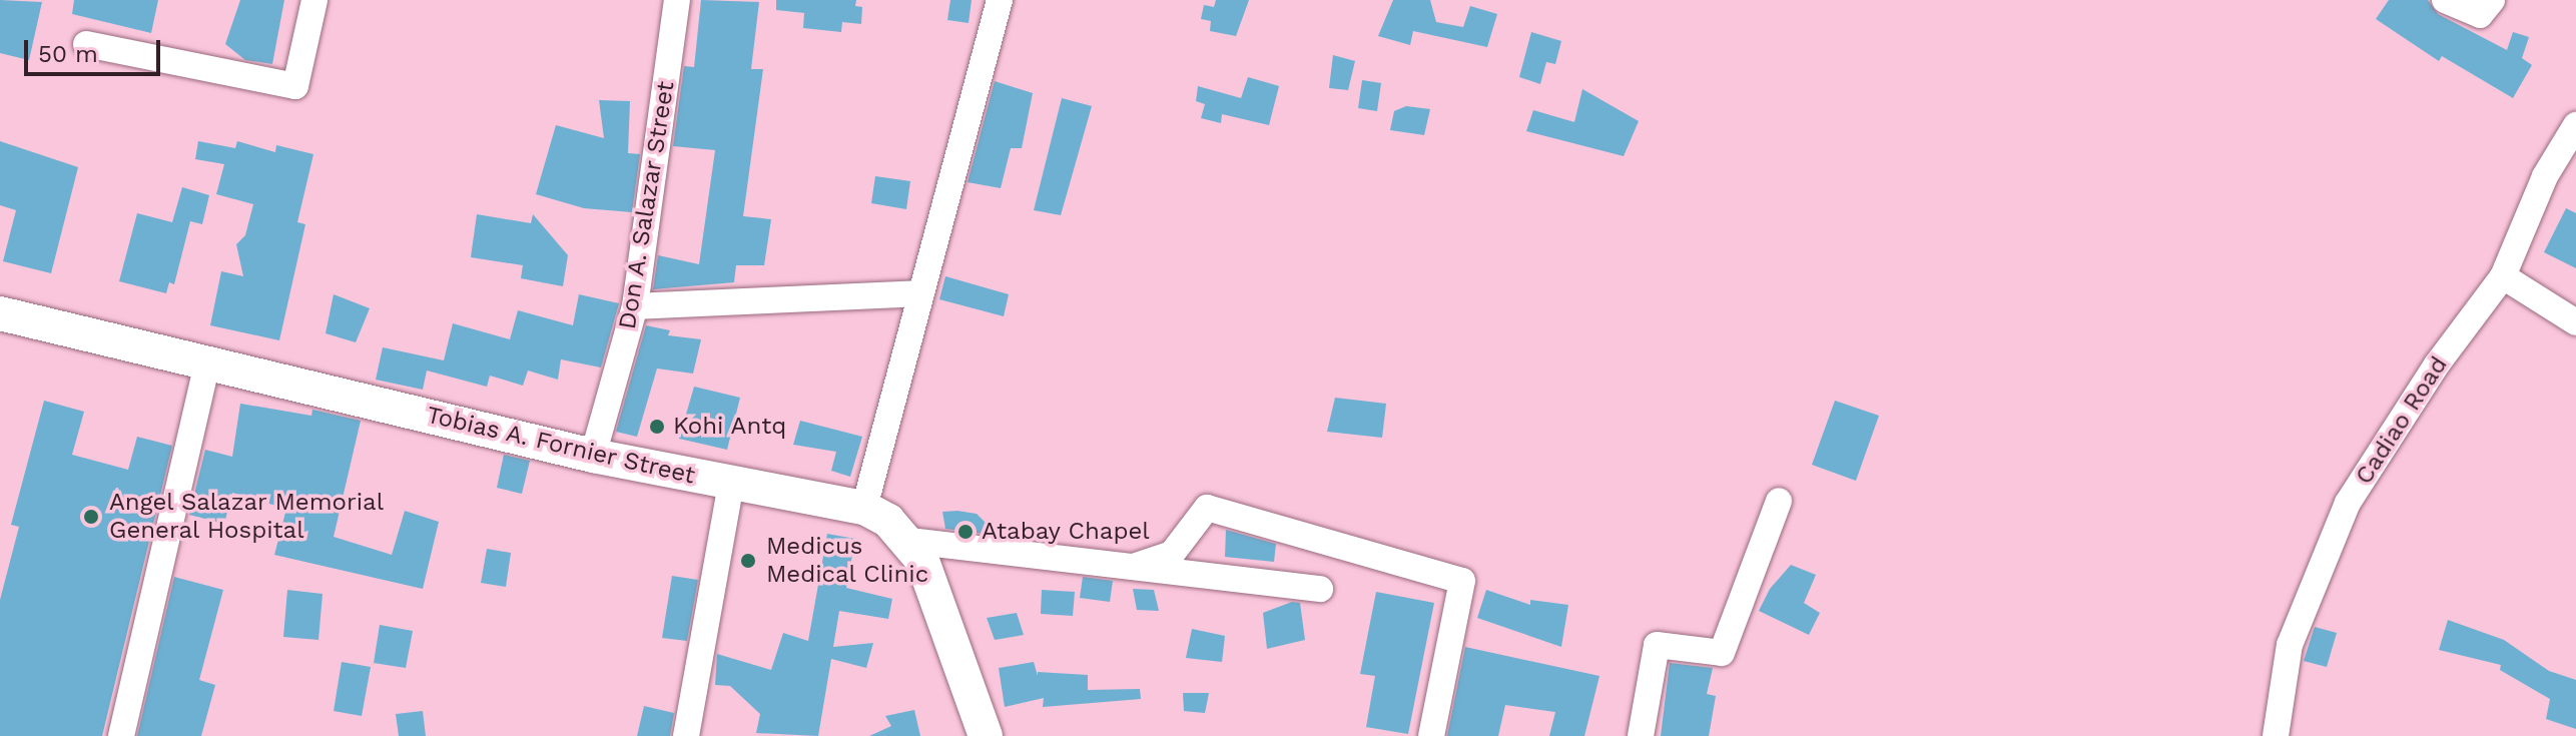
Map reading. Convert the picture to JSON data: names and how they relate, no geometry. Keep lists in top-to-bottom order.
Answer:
{
  "streets": {
    "main road": ["Tobias A. Fornier Street"],
    "street": ["Don A. Salazar Street", "Cadiao Road"]
  },
  "crossings": [
    ["Don A. Salazar Street", "Tobias A. Fornier Street"]
  ],
  "places": [
    "Kohi Antq",
    "Angel Salazar Memorial General Hospital",
    "Atabay Chapel",
    "Medicus Medical Clinic"
  ],
  "scale_bar": "50 m"
}
